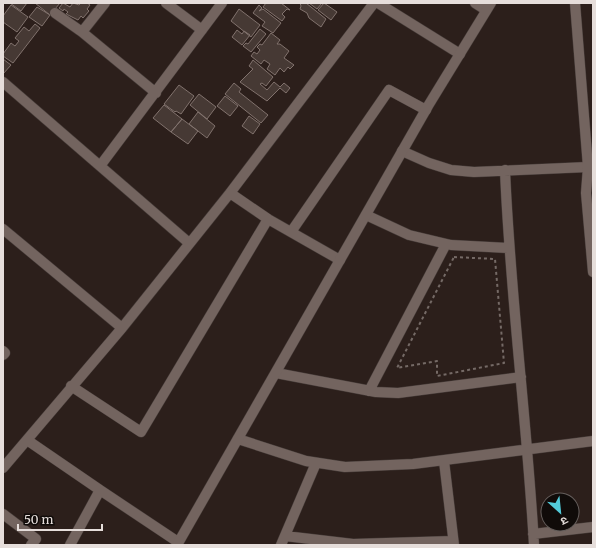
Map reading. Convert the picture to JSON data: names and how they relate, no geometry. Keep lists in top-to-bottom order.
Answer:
{
  "scale_bar": "50 m",
  "north": "bottom right"
}
